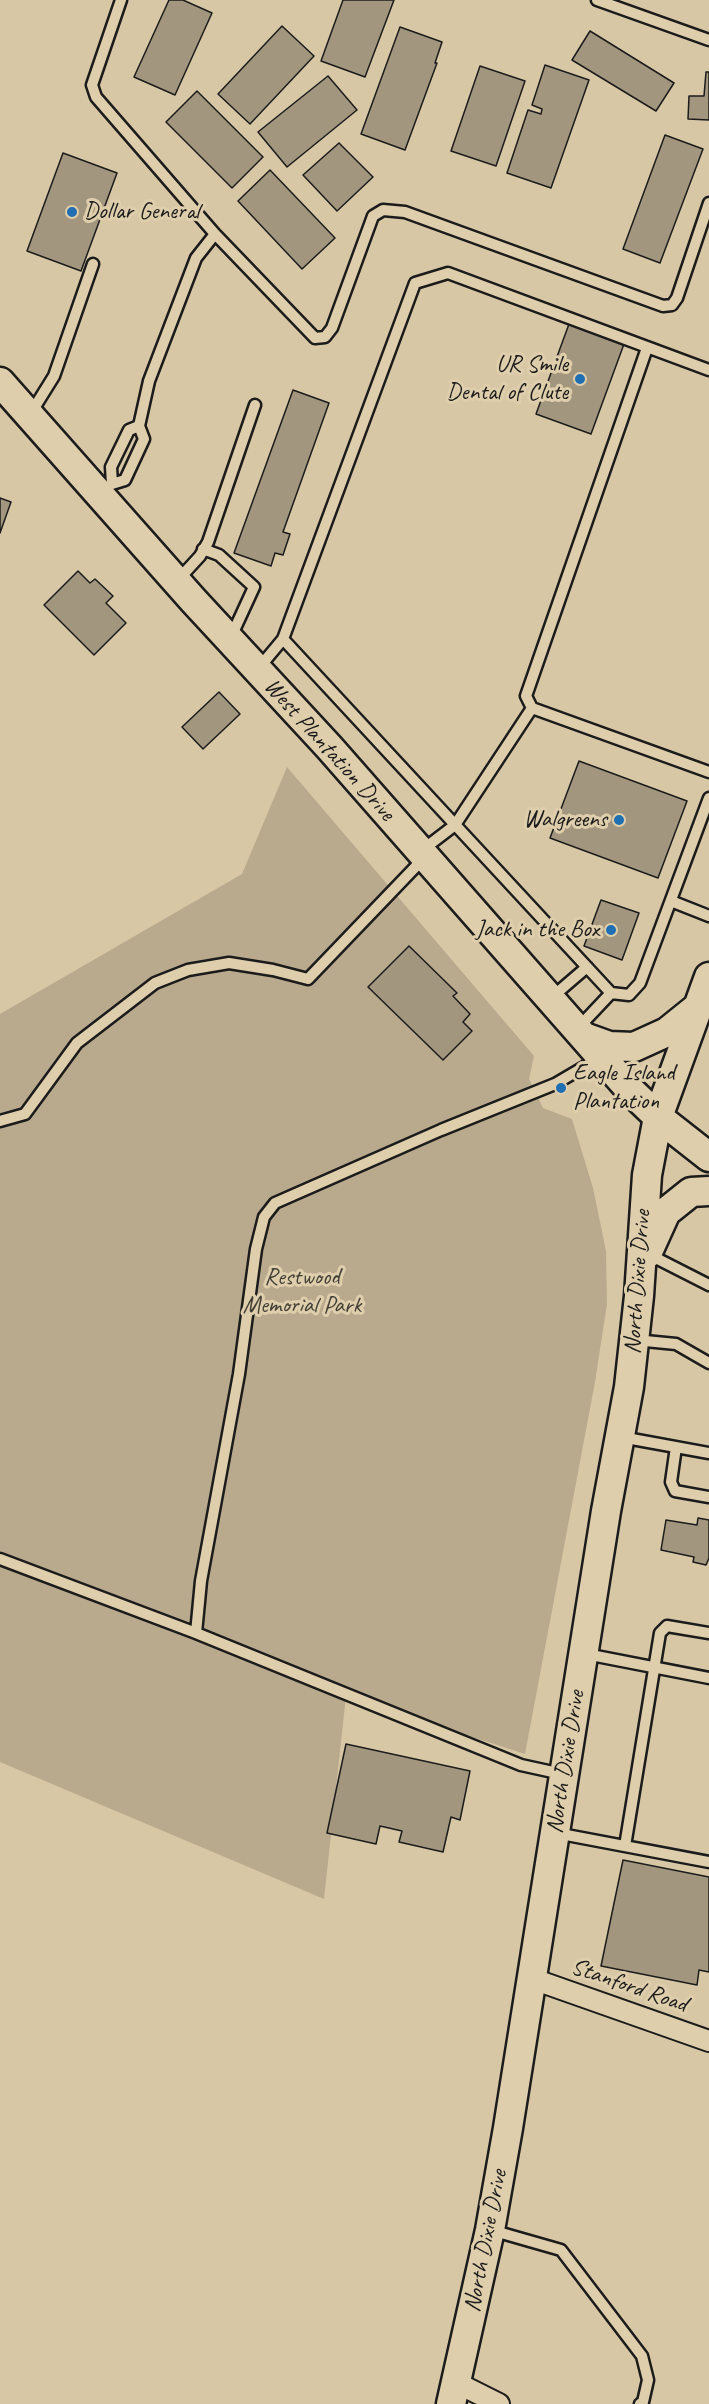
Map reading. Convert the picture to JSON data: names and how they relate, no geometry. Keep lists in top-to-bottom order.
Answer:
{
  "streets": {
    "main road": ["West Plantation Drive", "North Dixie Drive"],
    "street": ["Stanford Road"]
  },
  "crossings": [
    ["West Plantation Drive", "North Dixie Drive"],
    ["North Dixie Drive", "Stanford Road"]
  ],
  "parks": ["Restwood Memorial Park"],
  "places": [
    "Dollar General",
    "UR Smile Dental of Clute",
    "Walgreens",
    "Jack in the Box",
    "Eagle Island Plantation"
  ]
}
